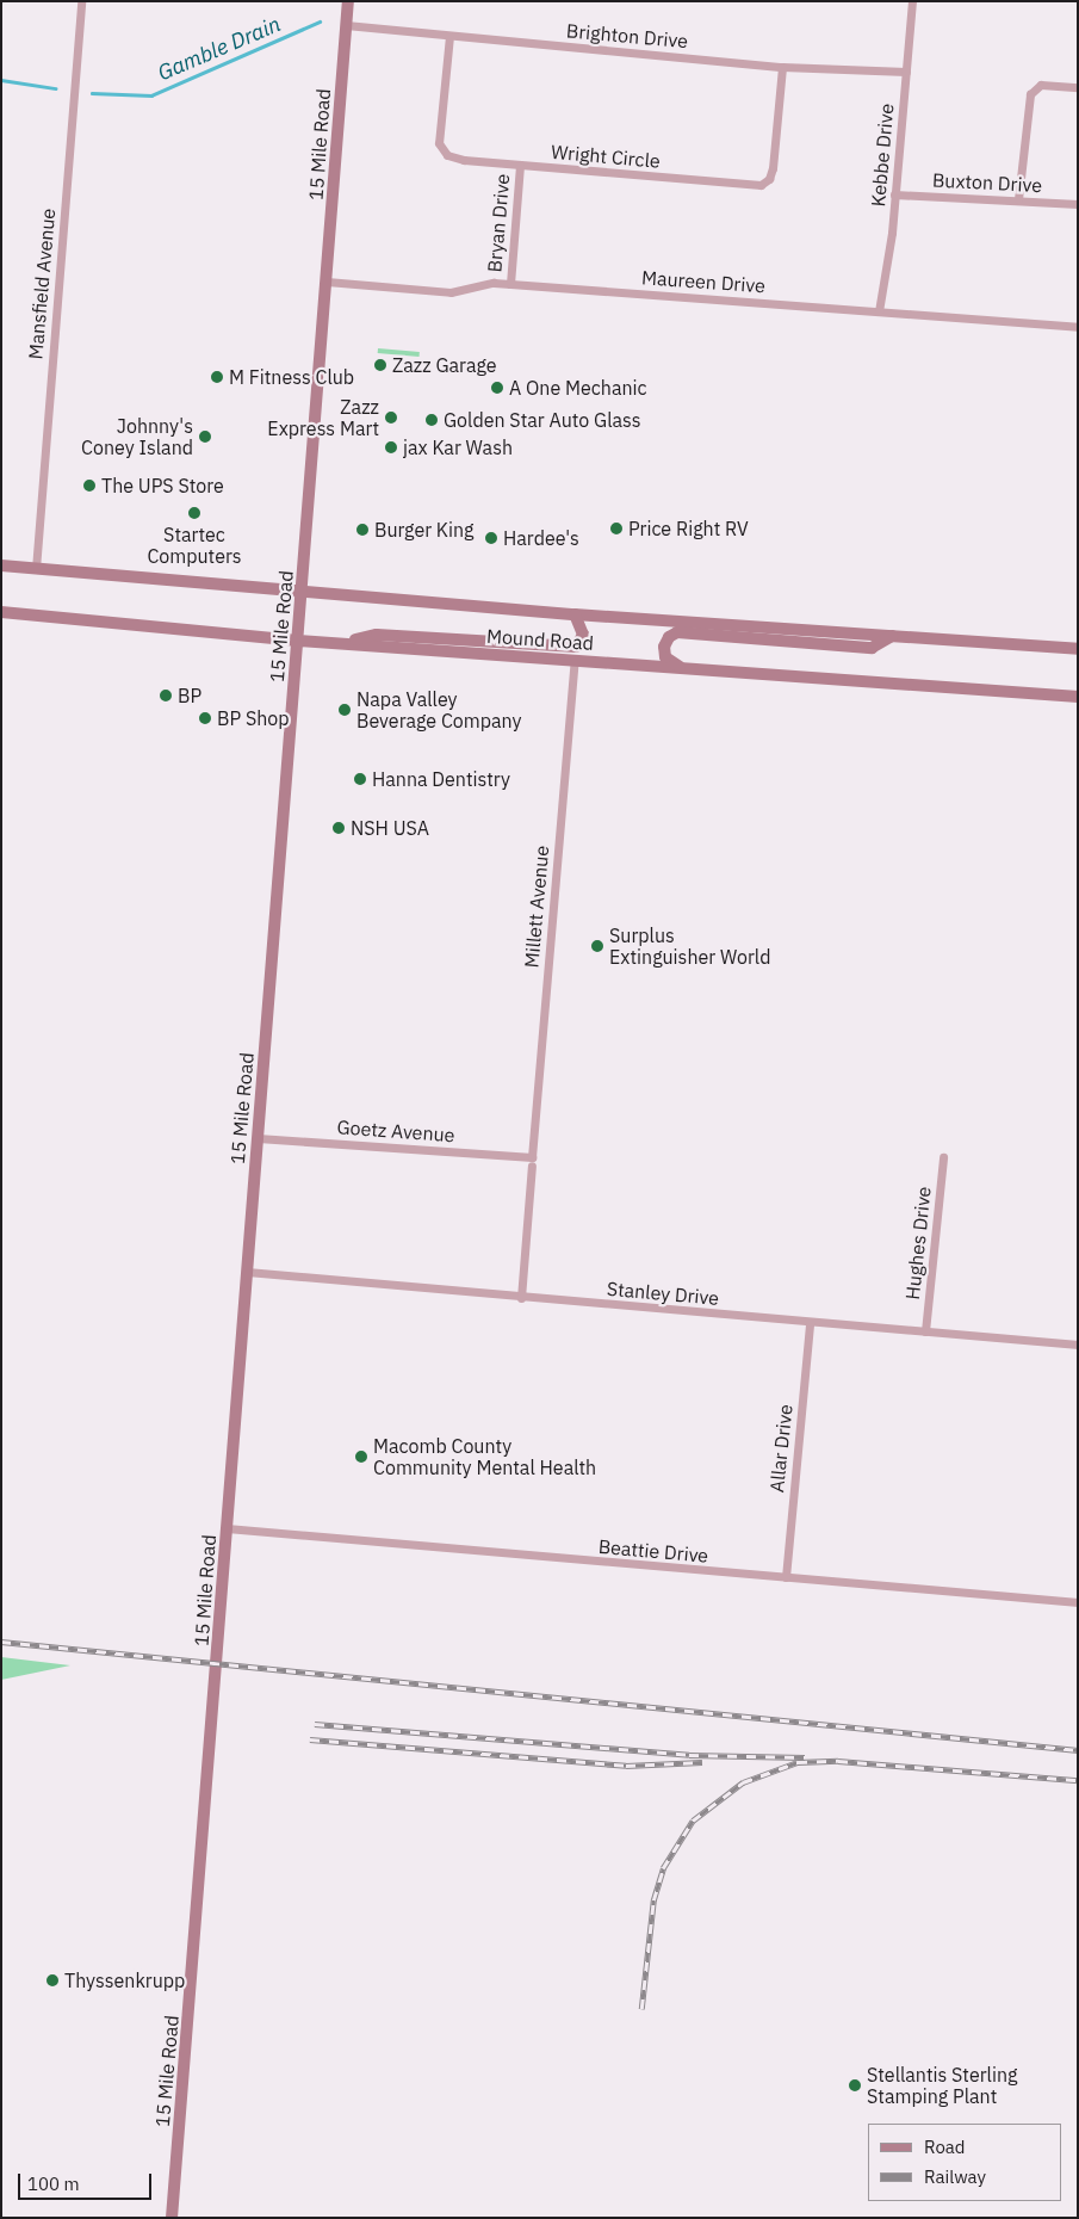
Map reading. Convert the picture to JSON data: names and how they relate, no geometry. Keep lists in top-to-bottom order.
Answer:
{
  "streets": {
    "main road": ["15 Mile Road", "Mound Road"],
    "street": [
      "Brighton Drive",
      "Kebbe Drive",
      "Wright Circle",
      "Buxton Drive",
      "Bryan Drive",
      "Maureen Drive",
      "Mansfield Avenue",
      "Millett Avenue",
      "Goetz Avenue",
      "Hughes Drive",
      "Stanley Drive",
      "Allar Drive",
      "Beattie Drive"
    ]
  },
  "crossings": [
    ["Brighton Drive", "15 Mile Road"],
    ["Brighton Drive", "Kebbe Drive"],
    ["Brighton Drive", "Wright Circle"],
    ["15 Mile Road", "Maureen Drive"],
    ["15 Mile Road", "Mound Road"],
    ["15 Mile Road", "Goetz Avenue"],
    ["15 Mile Road", "Stanley Drive"],
    ["15 Mile Road", "Beattie Drive"],
    ["Kebbe Drive", "Buxton Drive"],
    ["Kebbe Drive", "Maureen Drive"],
    ["Wright Circle", "Bryan Drive"],
    ["Bryan Drive", "Maureen Drive"],
    ["Mansfield Avenue", "Mound Road"],
    ["Mound Road", "Millett Avenue"],
    ["Millett Avenue", "Goetz Avenue"],
    ["Millett Avenue", "Stanley Drive"],
    ["Hughes Drive", "Stanley Drive"],
    ["Stanley Drive", "Allar Drive"],
    ["Allar Drive", "Beattie Drive"]
  ],
  "water": ["Gamble Drain"],
  "places": [
    "Zazz Garage",
    "M Fitness Club",
    "A One Mechanic",
    "Zazz Express Mart",
    "Golden Star Auto Glass",
    "Johnny's Coney Island",
    "jax Kar Wash",
    "The UPS Store",
    "Startec Computers",
    "Price Right RV",
    "Burger King",
    "Hardee's",
    "BP",
    "Napa Valley Beverage Company",
    "BP Shop",
    "Hanna Dentistry",
    "NSH USA",
    "Surplus Extinguisher World",
    "Macomb County Community Mental Health",
    "Thyssenkrupp",
    "Stellantis Sterling Stamping Plant"
  ],
  "legend": ["Road", "Railway"],
  "scale_bar": "100 m"
}
